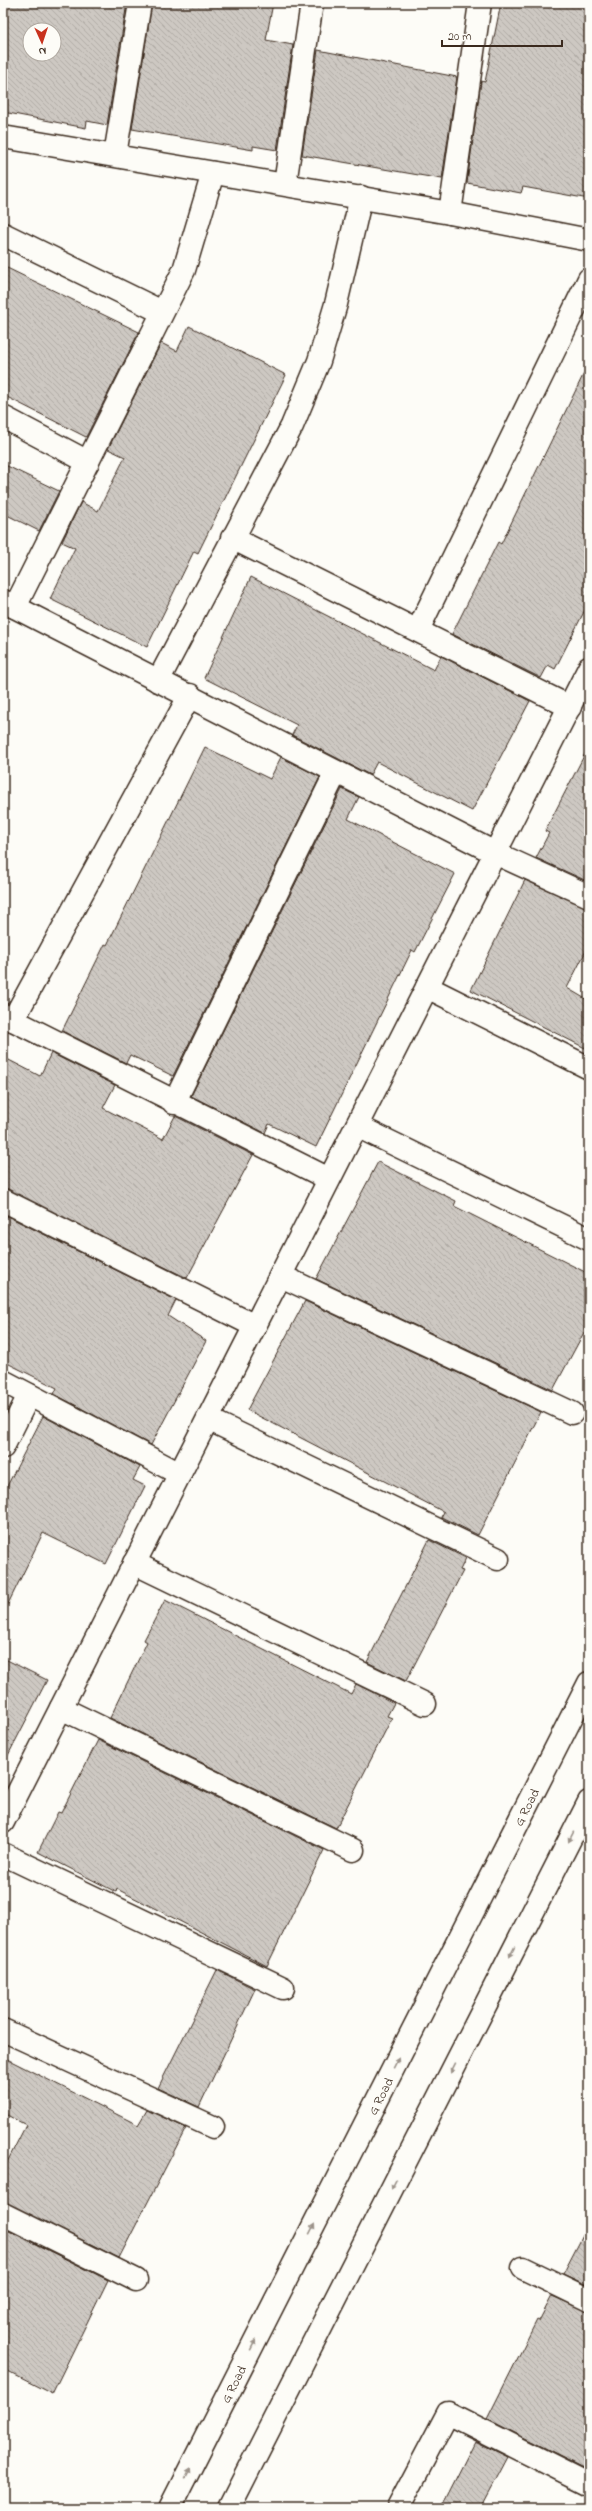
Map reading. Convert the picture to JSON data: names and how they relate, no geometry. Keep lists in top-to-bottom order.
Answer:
{
  "streets": {
    "street": ["G Road"]
  },
  "scale_bar": "20 m",
  "north": "bottom"
}
